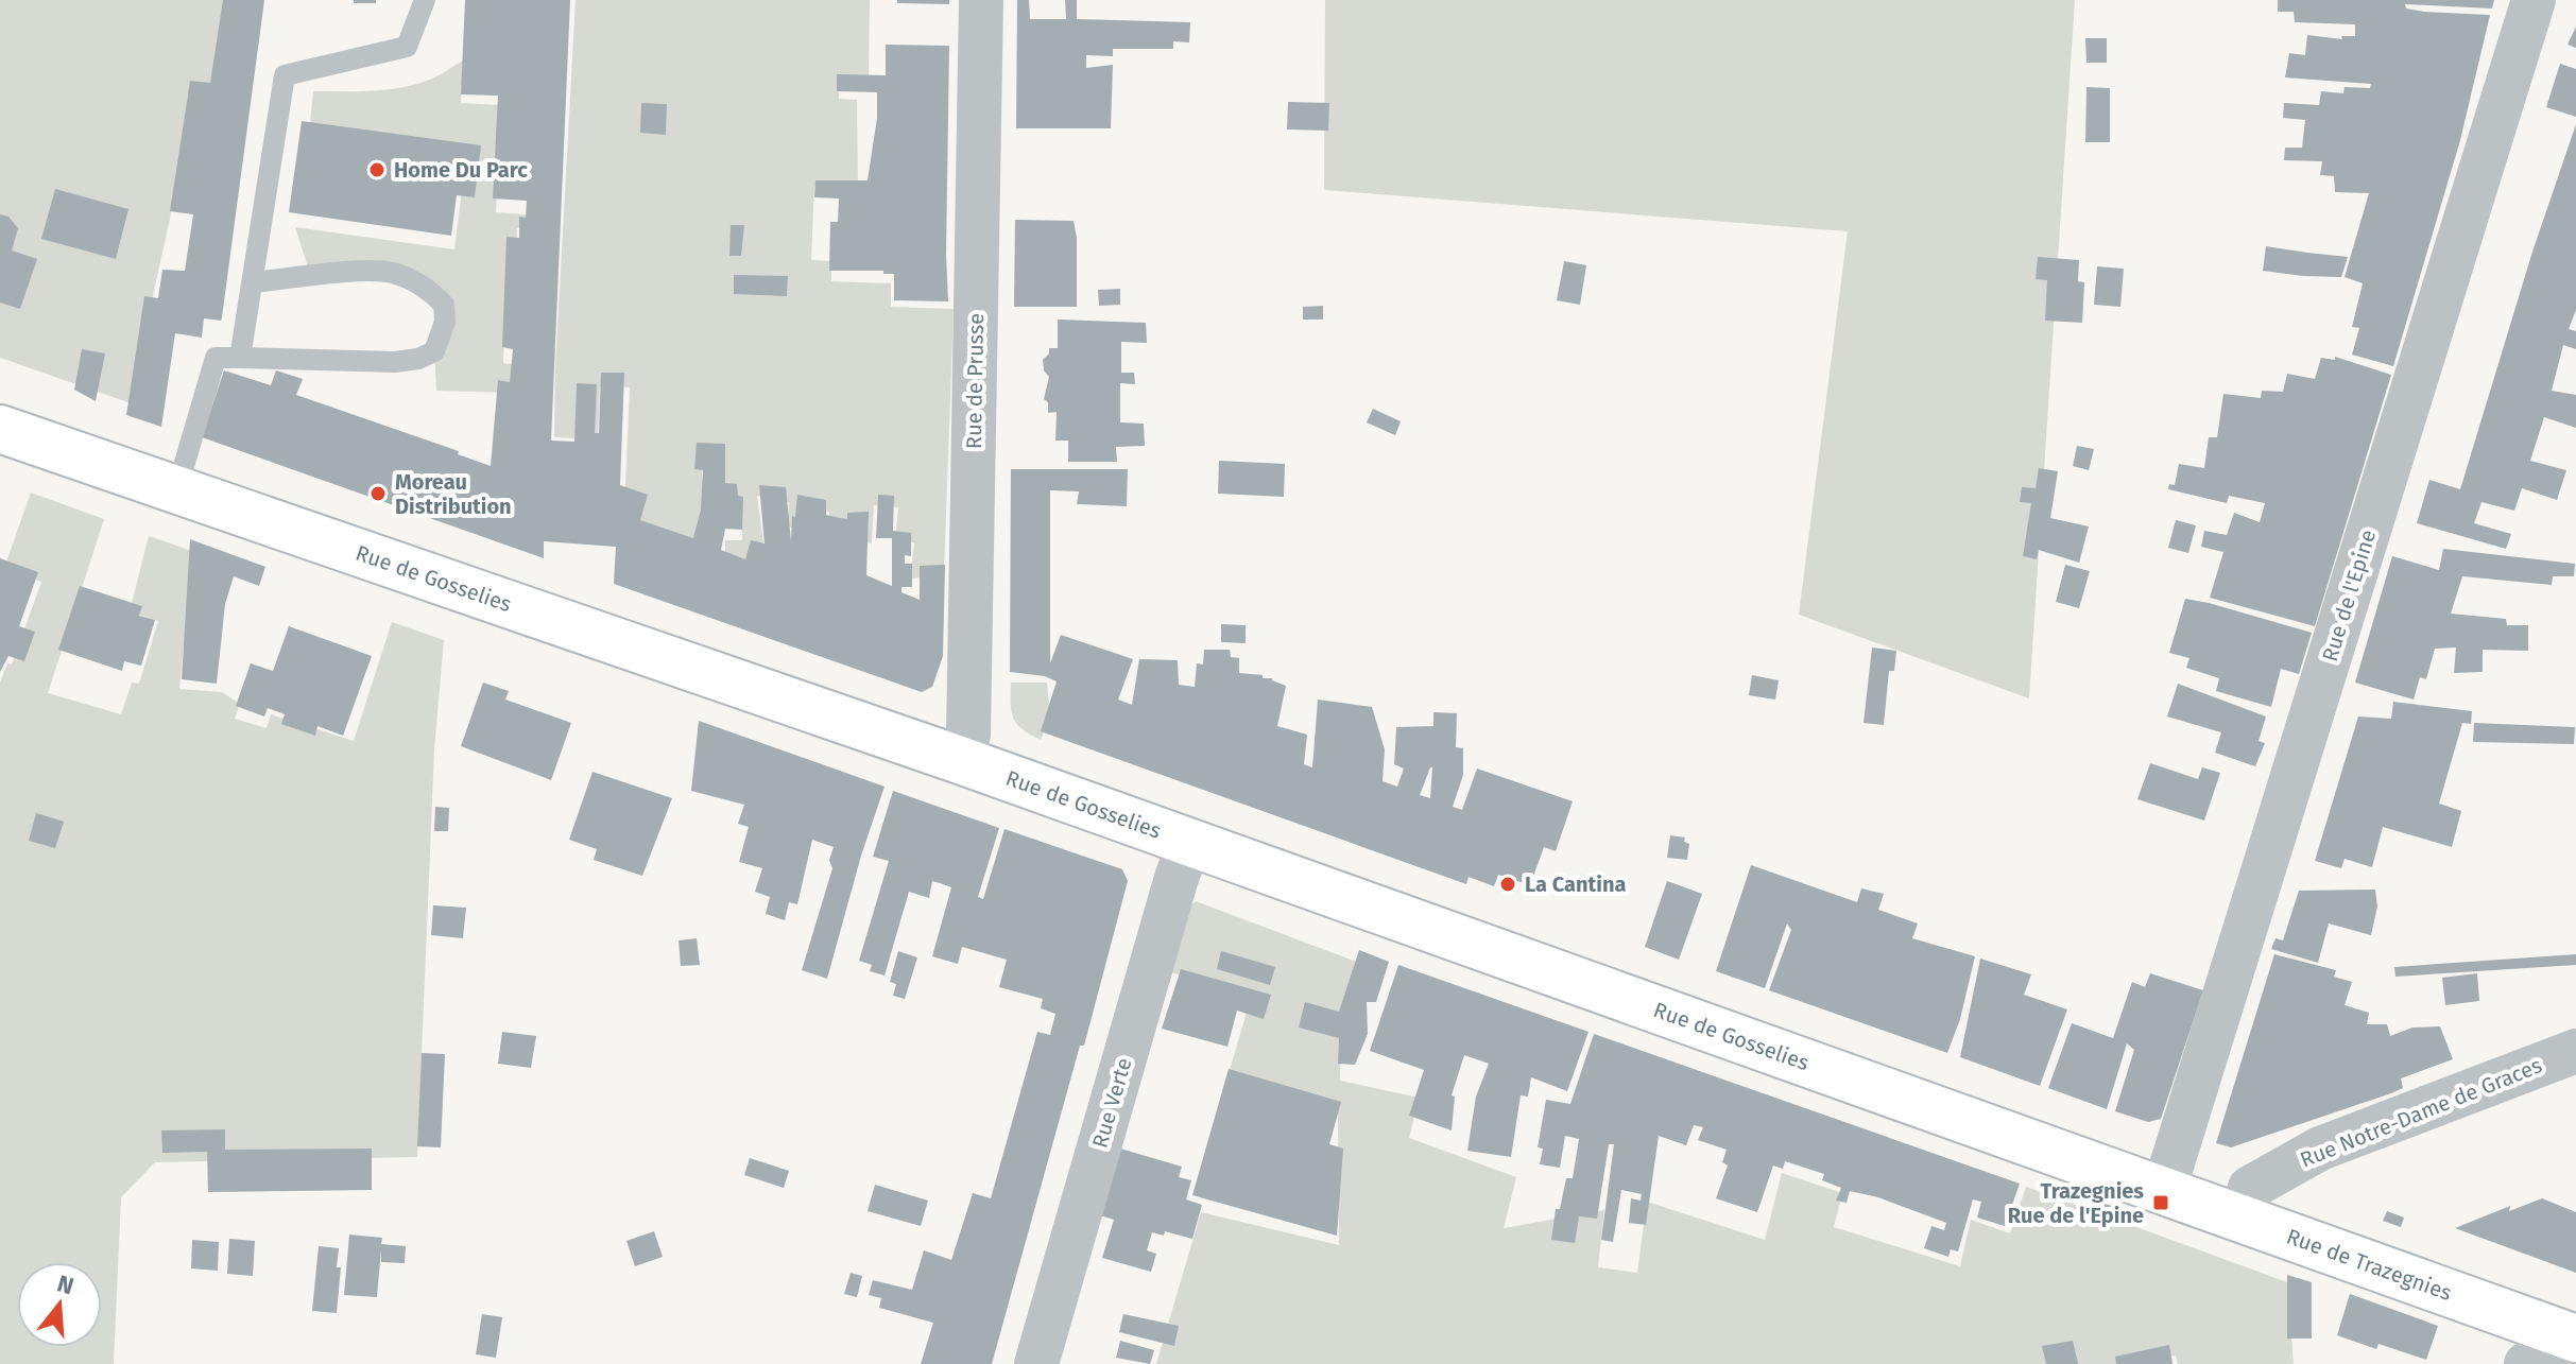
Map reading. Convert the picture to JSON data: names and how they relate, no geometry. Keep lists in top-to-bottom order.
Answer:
{
  "streets": {
    "main road": ["Rue de Gosselies", "Rue de Trazegnies"],
    "street": [
      "Rue de Prusse",
      "Rue de l'Epine",
      "Rue Verte",
      "Rue Notre-Dame de Graces"
    ]
  },
  "crossings": [
    ["Rue de Prusse", "Rue de Gosselies"],
    ["Rue de Gosselies", "Rue de l'Epine"],
    ["Rue de Gosselies", "Rue Verte"],
    ["Rue de Gosselies", "Rue de Trazegnies"],
    ["Rue de l'Epine", "Rue de Trazegnies"],
    ["Rue Notre-Dame de Graces", "Rue de Trazegnies"]
  ],
  "places": {
    "other": ["Home Du Parc", "Moreau Distribution", "La Cantina"],
    "transit": ["Trazegnies Rue de l'Epine"]
  },
  "north": "top"
}
